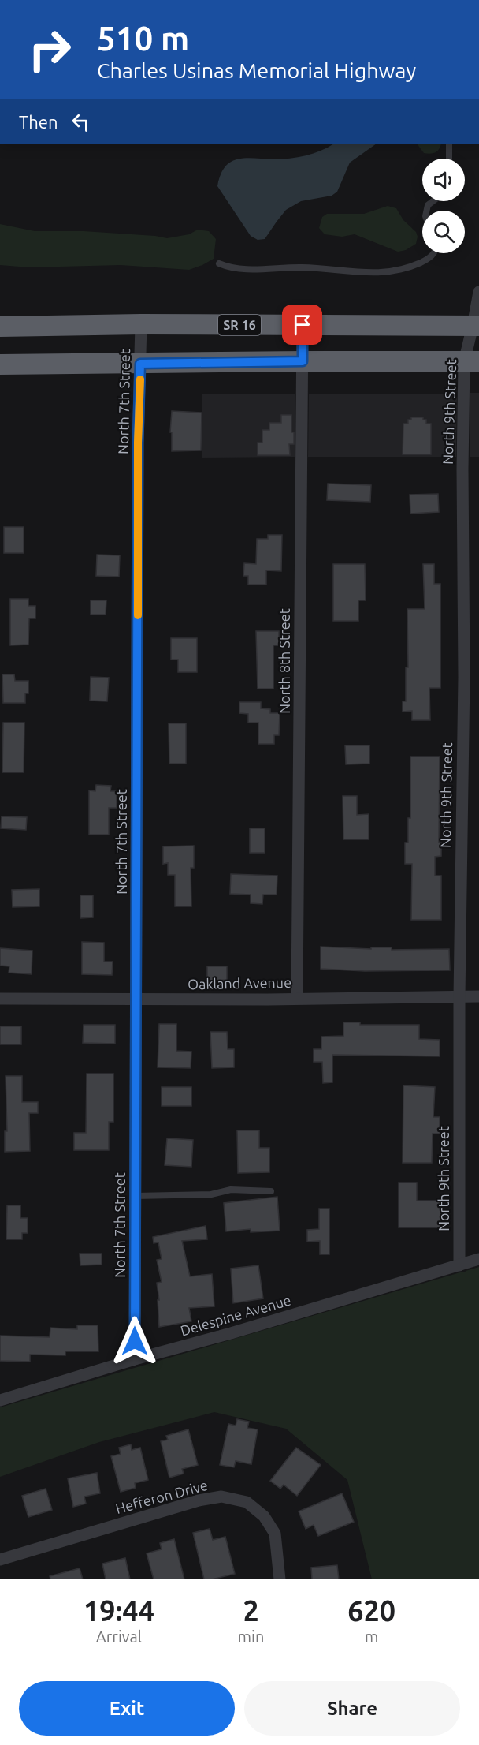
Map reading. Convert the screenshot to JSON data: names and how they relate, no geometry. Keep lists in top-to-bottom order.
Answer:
{
  "streets": {
    "highway": ["SR 16"],
    "street": [
      "North 7th Street",
      "North 9th Street",
      "North 8th Street",
      "Oakland Avenue",
      "Delespine Avenue",
      "Hefferon Drive"
    ]
  },
  "crossings": [
    ["SR 16", "North 7th Street"],
    ["SR 16", "North 9th Street"],
    ["SR 16", "North 8th Street"],
    ["North 7th Street", "Oakland Avenue"],
    ["North 7th Street", "Delespine Avenue"],
    ["North 9th Street", "Oakland Avenue"],
    ["North 9th Street", "Delespine Avenue"],
    ["North 8th Street", "Oakland Avenue"]
  ],
  "page": {
    "turn": ["510 m", "Charles Usinas Memorial Highway"],
    "then": "Then",
    "eta": [
      "19:44",
      "Arrival",
      "2",
      "min",
      "620",
      "m"
    ],
    "buttons": ["Exit", "Share"]
  }
}
